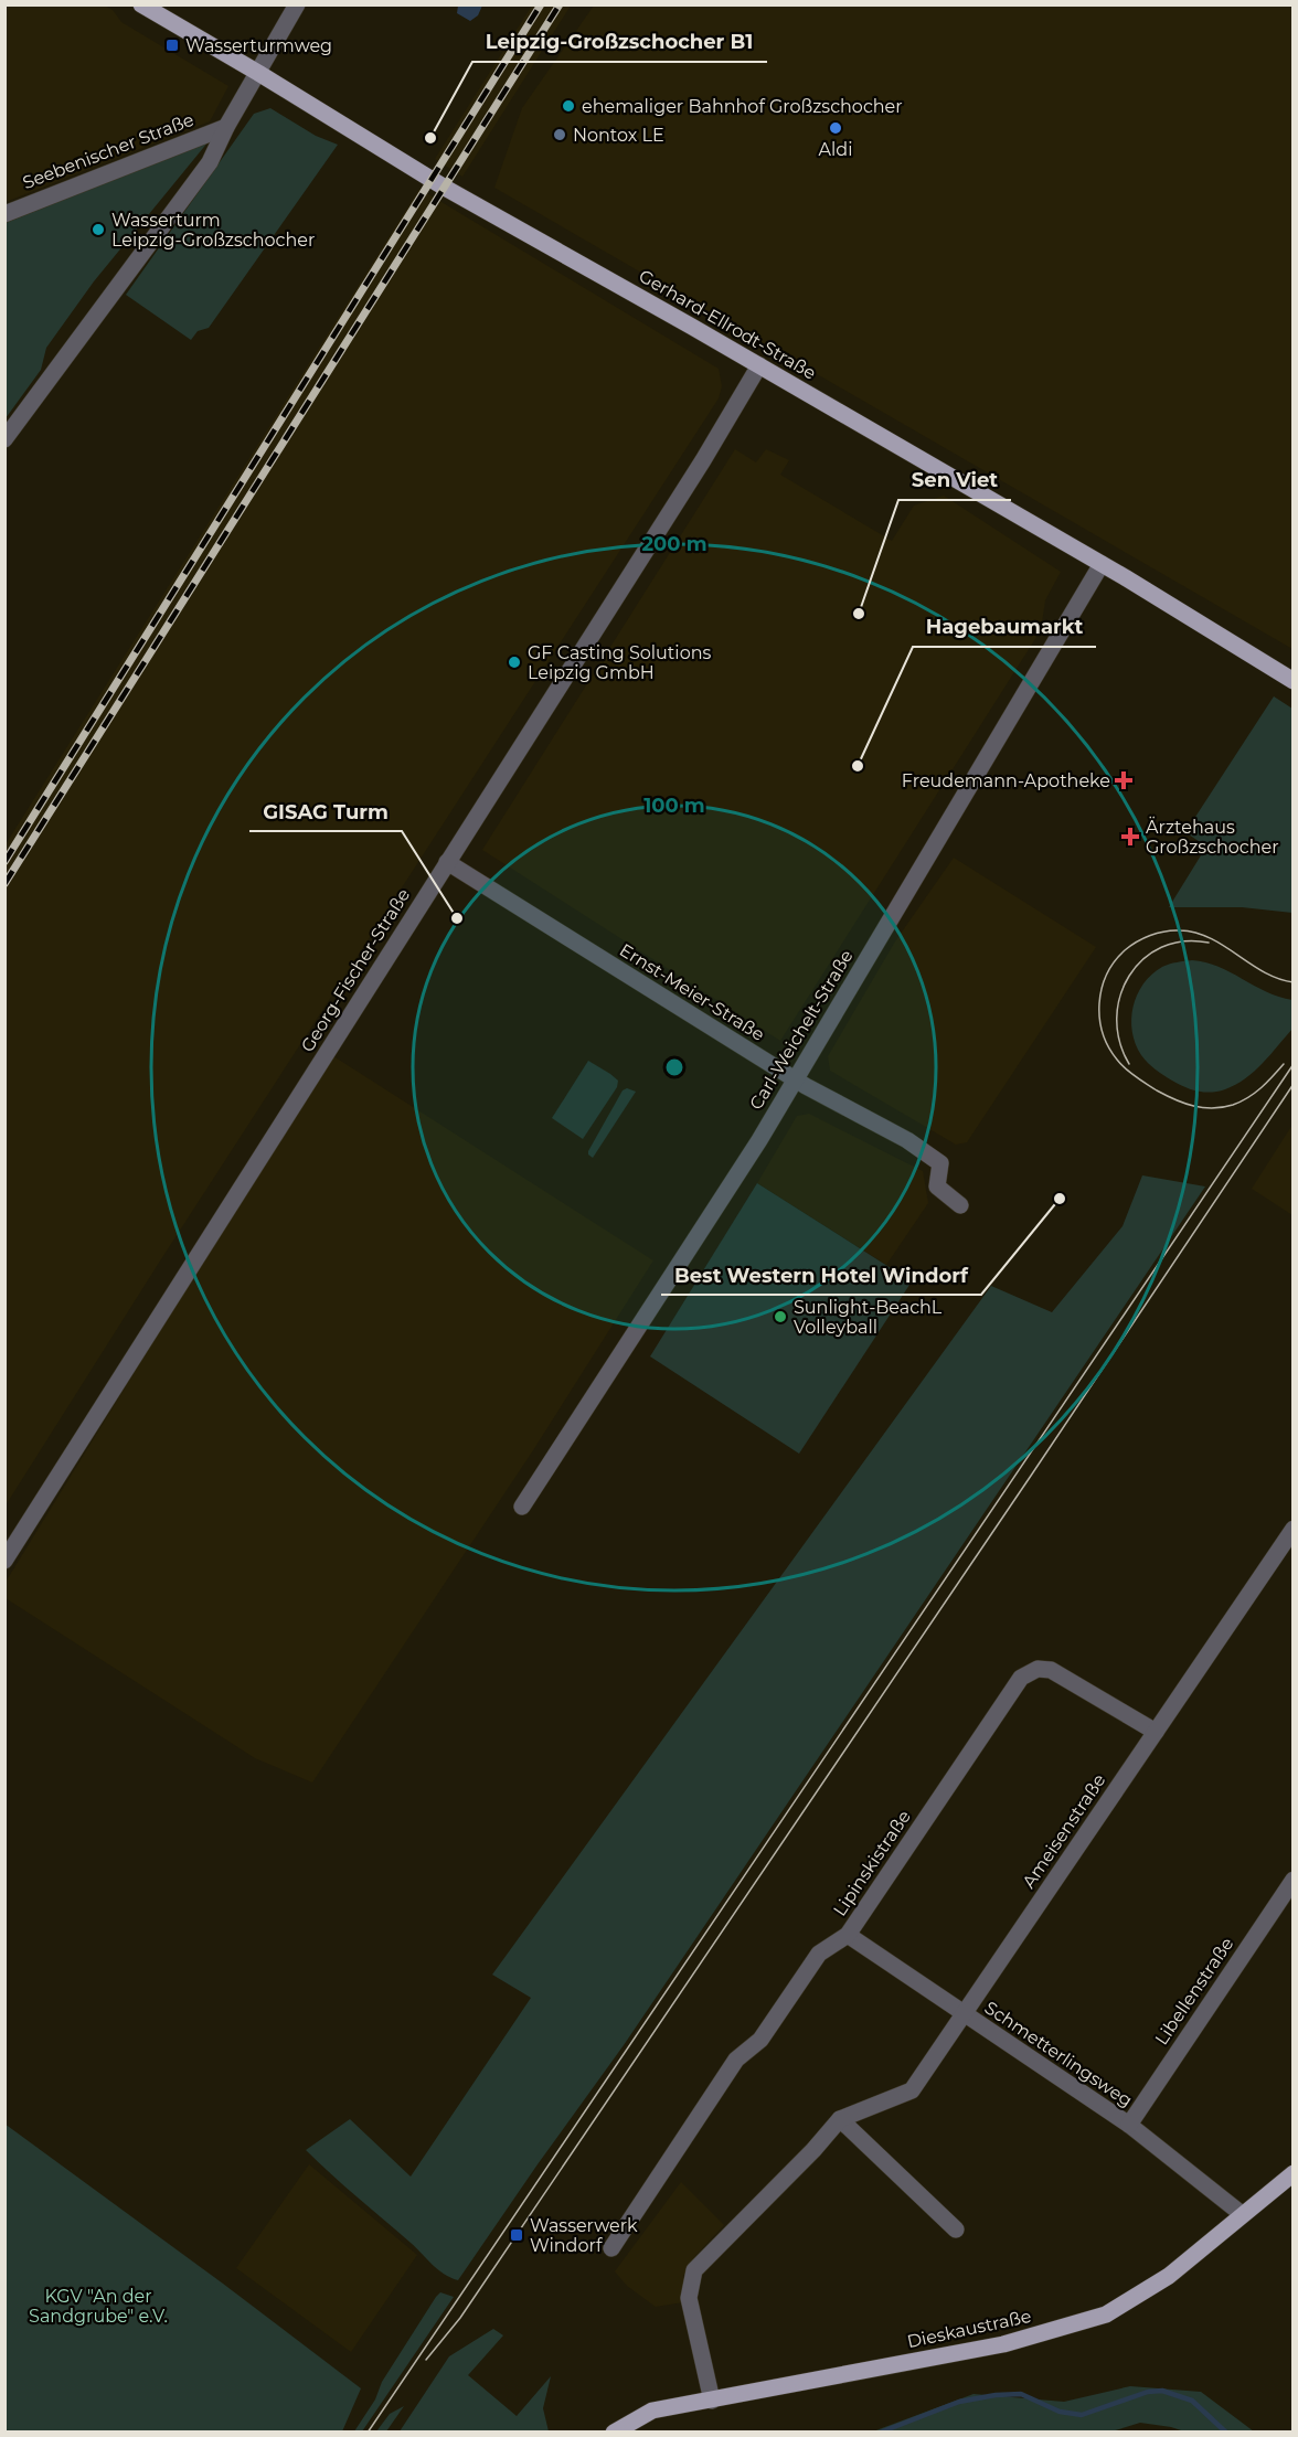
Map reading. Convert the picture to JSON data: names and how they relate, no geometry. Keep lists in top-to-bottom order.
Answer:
{
  "streets": {
    "main road": ["Gerhard-Ellrodt-Straße", "Dieskaustraße"],
    "street": [
      "Seebenischer Straße",
      "Georg-Fischer-Straße",
      "Ernst-Meier-Straße",
      "Carl-Weichelt-Straße",
      "Ameisenstraße",
      "Lipinskistraße",
      "Libellenstraße",
      "Schmetterlingsweg"
    ]
  },
  "crossings": [
    ["Gerhard-Ellrodt-Straße", "Georg-Fischer-Straße"],
    ["Gerhard-Ellrodt-Straße", "Carl-Weichelt-Straße"],
    ["Georg-Fischer-Straße", "Ernst-Meier-Straße"],
    ["Ernst-Meier-Straße", "Carl-Weichelt-Straße"],
    ["Ameisenstraße", "Lipinskistraße"],
    ["Ameisenstraße", "Schmetterlingsweg"],
    ["Ameisenstraße", "Dieskaustraße"],
    ["Lipinskistraße", "Schmetterlingsweg"],
    ["Libellenstraße", "Schmetterlingsweg"],
    ["Schmetterlingsweg", "Dieskaustraße"]
  ],
  "parks": ["KGV \"An der Sandgrube\" e.V."],
  "places": {
    "transit": ["Wasserturmweg", "Wasserwerk Windorf"],
    "other": [
      "ehemaliger Bahnhof Großzschocher",
      "Aldi",
      "Nontox LE",
      "Leipzig-Großzschocher B1",
      "Wasserturm Leipzig-Großzschocher",
      "Sen Viet",
      "GF Casting Solutions Leipzig GmbH",
      "Hagebaumarkt",
      "GISAG Turm",
      "Best Western Hotel Windorf",
      "Sunlight-BeachL Volleyball"
    ],
    "health": ["Freudemann-Apotheke", "Ärztehaus Großzschocher"]
  },
  "rings": ["200 m", "100 m"]
}
